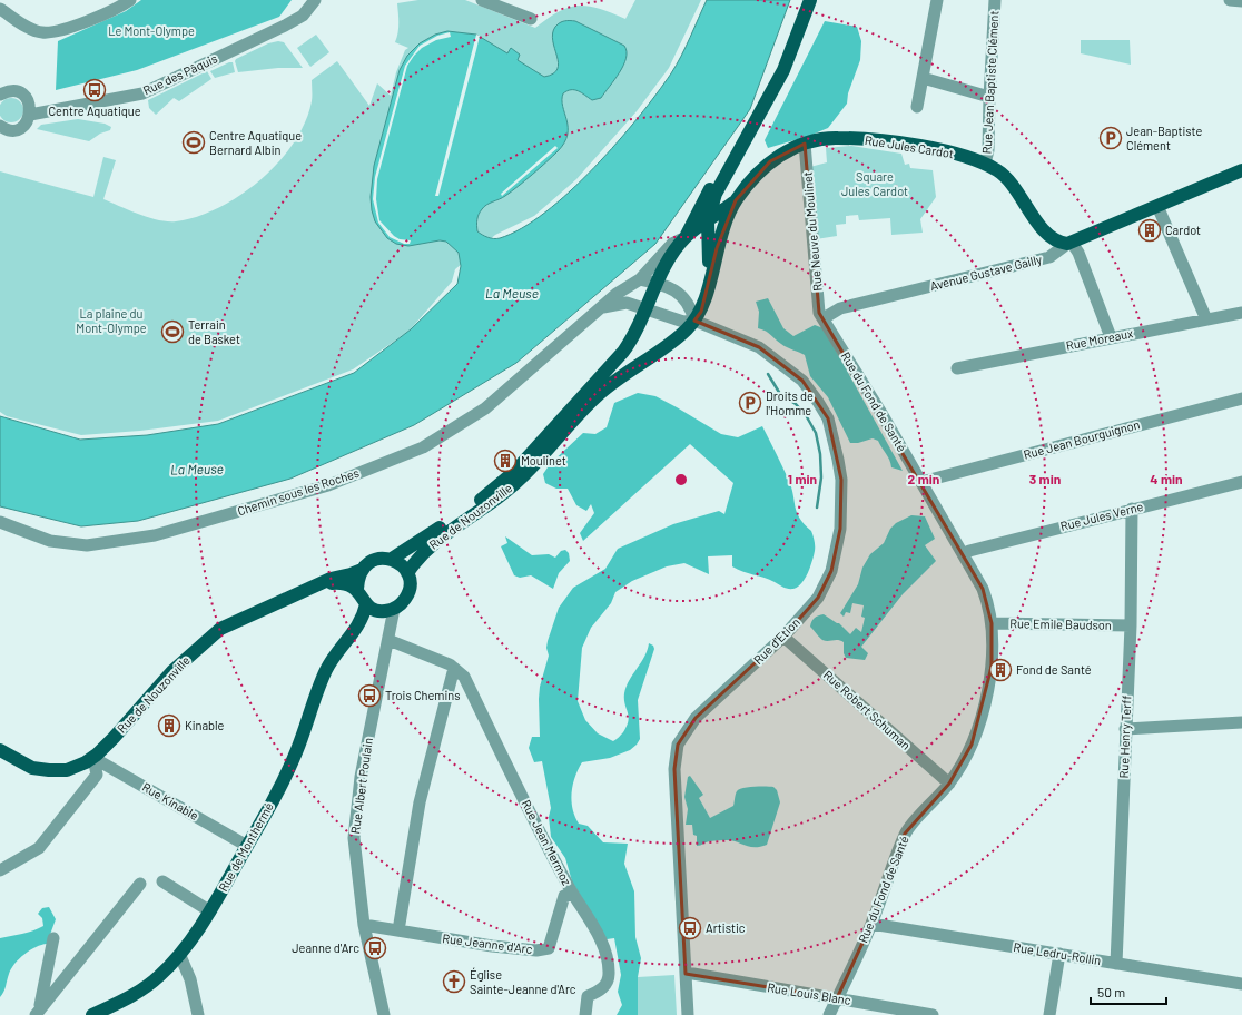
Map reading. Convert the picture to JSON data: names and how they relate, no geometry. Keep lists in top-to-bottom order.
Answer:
{
  "streets": {
    "main road": [
      "Rue Jules Cardot",
      "Avenue Gustave Gailly",
      "Rue de Nouzonville",
      "Rue de Monthermé"
    ],
    "street": [
      "Rue des Pâquis",
      "Rue Jean Baptiste Clément",
      "Rue Neuve du Moulinet",
      "Rue Moreaux",
      "Rue du Fond de Santé",
      "Rue Jean Bourguignon",
      "Chemin sous les Roches",
      "Rue Jules Verne",
      "Rue Emile Baudson",
      "Rue d'Etion",
      "Rue Robert Schuman",
      "Rue Henry Terff",
      "Rue Albert Poulain",
      "Rue Kinable",
      "Rue Jean Mermoz",
      "Rue Jeanne d'Arc",
      "Rue Ledru-Rollin",
      "Rue Louis Blanc"
    ]
  },
  "crossings": [
    ["Rue Jean Baptiste Clément", "Rue Jules Cardot"],
    ["Rue Jules Cardot", "Rue Neuve du Moulinet"],
    ["Rue Jules Cardot", "Avenue Gustave Gailly"],
    ["Rue Jules Cardot", "Chemin sous les Roches"],
    ["Rue Jules Cardot", "Rue de Nouzonville"],
    ["Rue Neuve du Moulinet", "Avenue Gustave Gailly"],
    ["Rue Neuve du Moulinet", "Rue du Fond de Santé"],
    ["Avenue Gustave Gailly", "Rue du Fond de Santé"],
    ["Rue du Fond de Santé", "Rue Jean Bourguignon"],
    ["Rue du Fond de Santé", "Rue Jules Verne"],
    ["Rue du Fond de Santé", "Rue Emile Baudson"],
    ["Rue du Fond de Santé", "Rue Robert Schuman"],
    ["Rue du Fond de Santé", "Rue Ledru-Rollin"],
    ["Rue du Fond de Santé", "Rue Louis Blanc"],
    ["Chemin sous les Roches", "Rue de Nouzonville"],
    ["Chemin sous les Roches", "Rue d'Etion"],
    ["Rue de Nouzonville", "Rue d'Etion"],
    ["Rue de Nouzonville", "Rue Albert Poulain"],
    ["Rue de Nouzonville", "Rue Kinable"],
    ["Rue de Nouzonville", "Rue de Monthermé"],
    ["Rue Jules Verne", "Rue Henry Terff"],
    ["Rue Emile Baudson", "Rue Henry Terff"],
    ["Rue d'Etion", "Rue Robert Schuman"],
    ["Rue d'Etion", "Rue Louis Blanc"],
    ["Rue Henry Terff", "Rue Ledru-Rollin"],
    ["Rue Albert Poulain", "Rue Jean Mermoz"],
    ["Rue Albert Poulain", "Rue de Monthermé"],
    ["Rue Albert Poulain", "Rue Jeanne d'Arc"],
    ["Rue Kinable", "Rue de Monthermé"],
    ["Rue Jean Mermoz", "Rue Jeanne d'Arc"]
  ],
  "water": ["La Meuse"],
  "parks": ["Le Mont-Olympe", "Square Jules Cardot", "La plaine du Mont-Olympe"],
  "places": {
    "bus stop": [
      "Centre Aquatique",
      "Trois Chemins",
      "Artistic",
      "Jeanne d'Arc"
    ],
    "parking": ["Jean-Baptiste Clément", "Droits de l'Homme"],
    "sports": ["Centre Aquatique Bernard Albin", "Terrain de Basket"],
    "building": [
      "Cardot",
      "Moulinet",
      "Fond de Santé",
      "Kinable"
    ],
    "church": ["Église Sainte-Jeanne d'Arc"]
  },
  "scale_bar": "50 m",
  "rings": [
    "1 min",
    "2 min",
    "3 min",
    "4 min"
  ]
}
